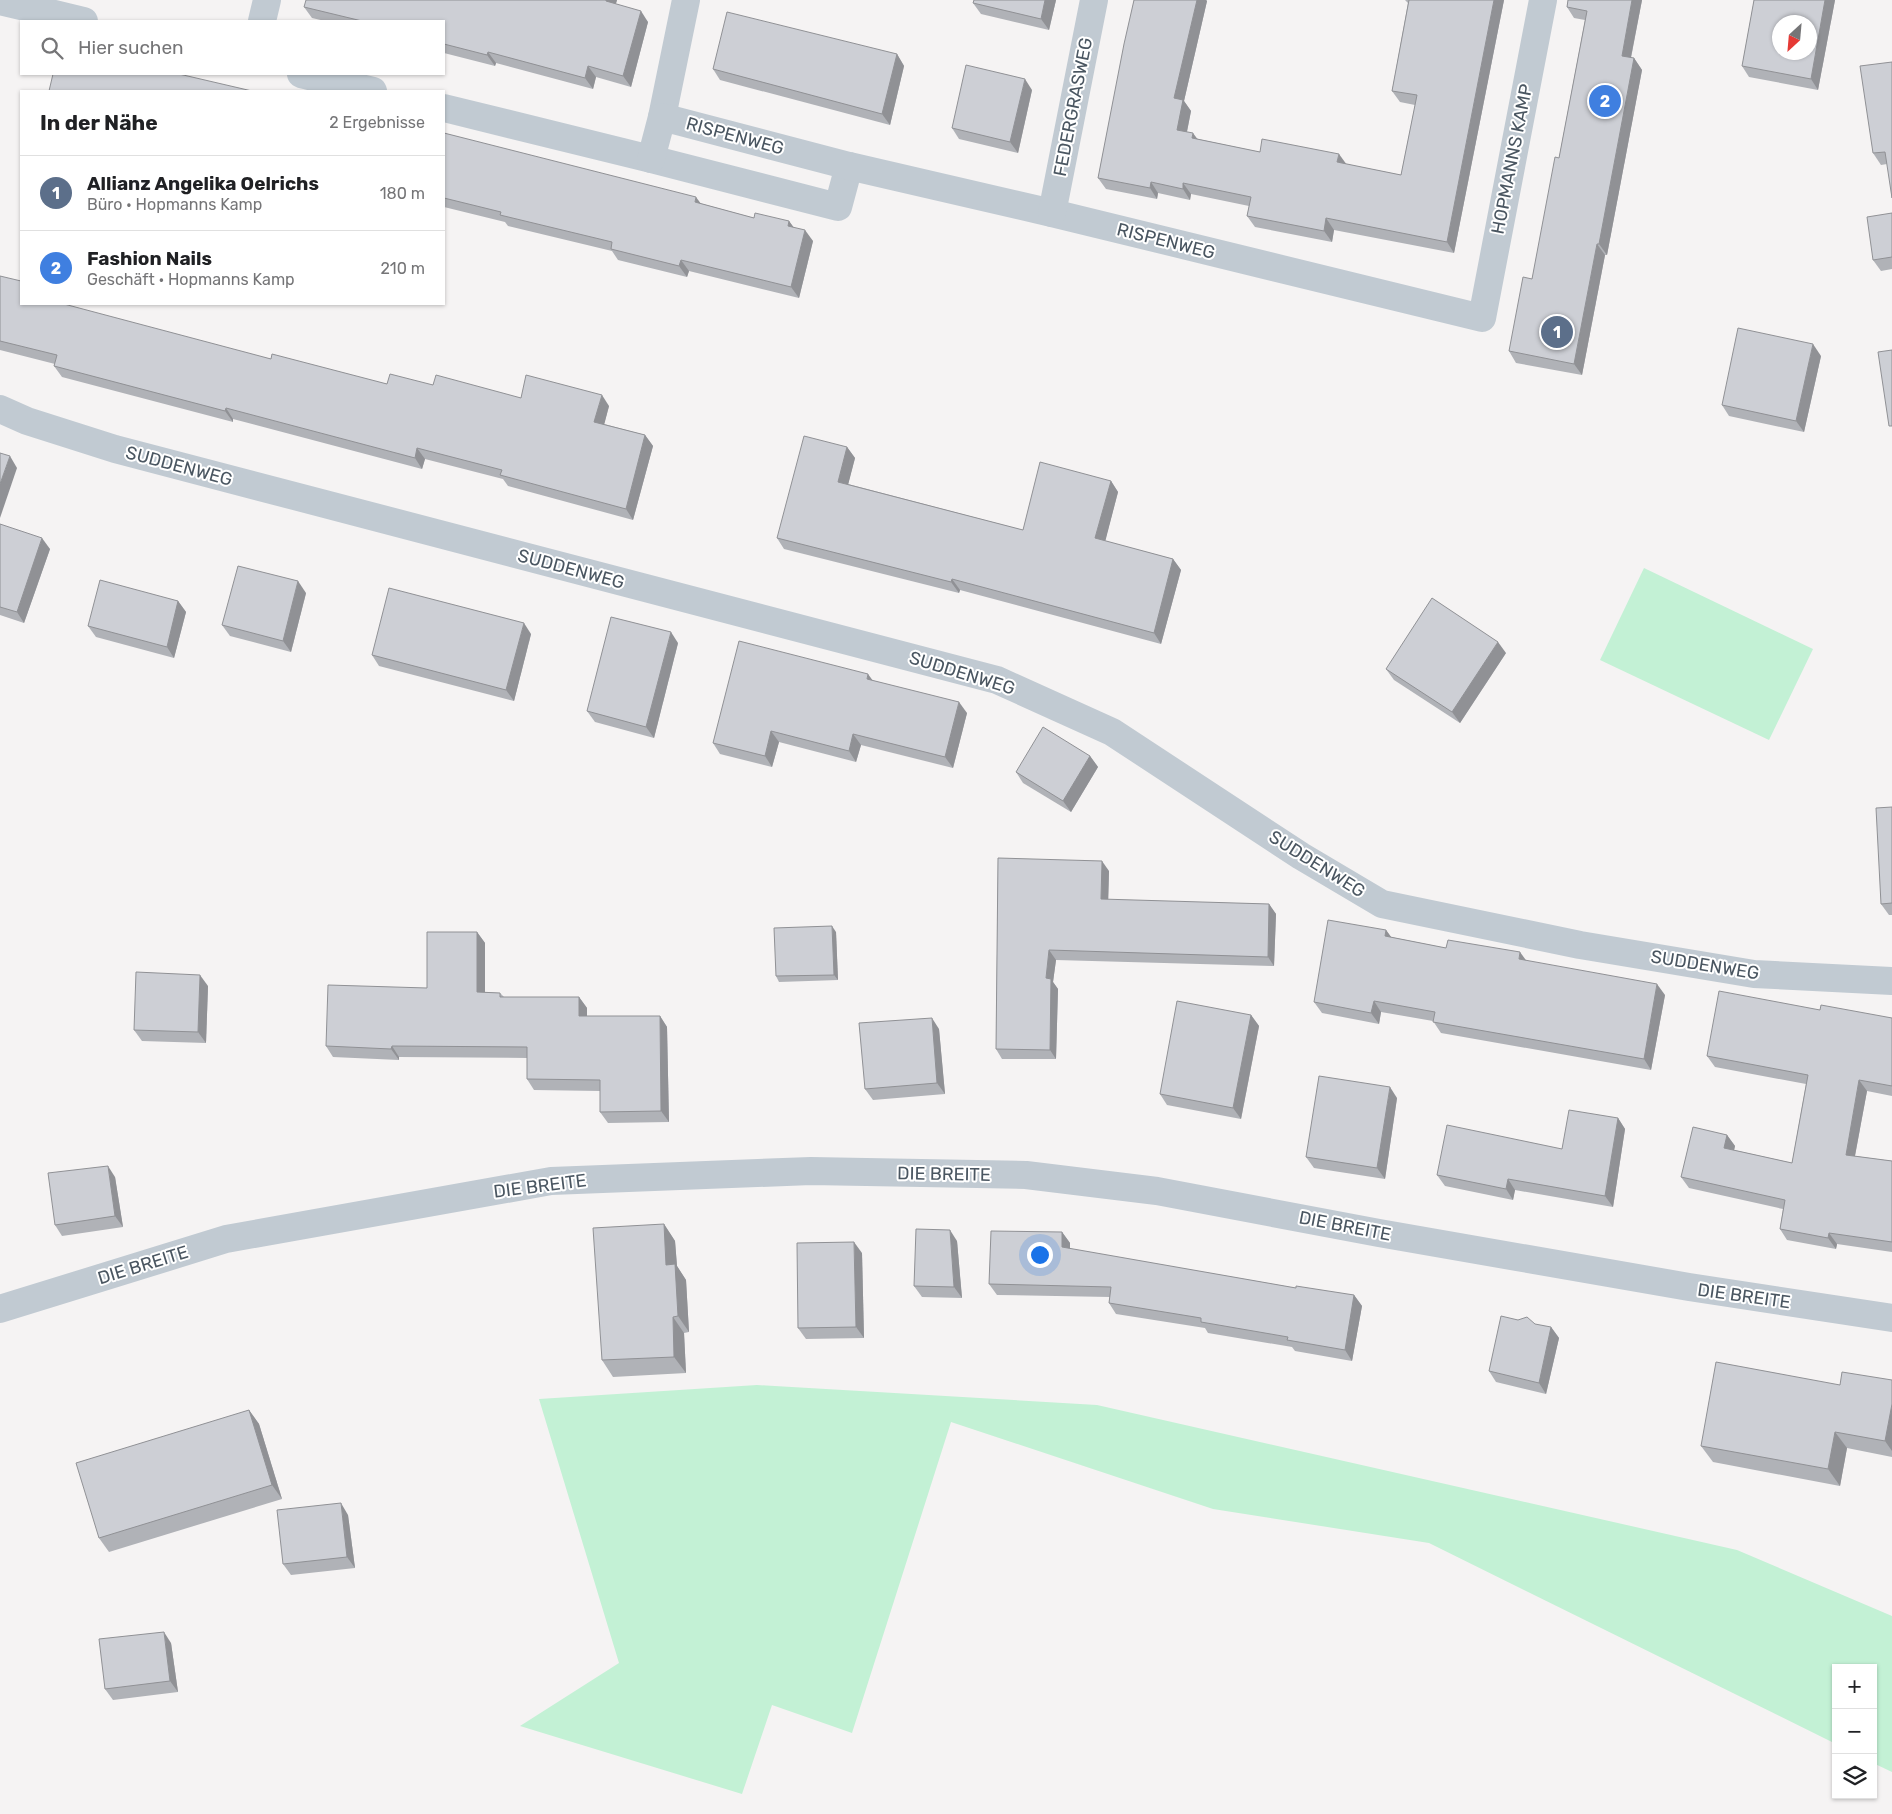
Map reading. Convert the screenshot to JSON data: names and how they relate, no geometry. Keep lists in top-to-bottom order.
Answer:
{
  "streets": {
    "street": [
      "FEDERGRASWEG",
      "RISPENWEG",
      "HOPMANNS KAMP",
      "SUDDENWEG",
      "DIE BREITE"
    ]
  },
  "crossings": [
    ["FEDERGRASWEG", "RISPENWEG"],
    ["RISPENWEG", "HOPMANNS KAMP"]
  ],
  "north": "bottom left",
  "page": {
    "search": "Hier suchen",
    "pins": ["2", "1"],
    "heading": ["In der Nähe", "2 Ergebnisse"],
    "list": [
      {
        "mark": "1",
        "name": "Allianz Angelika Oelrichs",
        "note": "Büro · Hopmanns Kamp",
        "value": "180 m"
      },
      {
        "mark": "2",
        "name": "Fashion Nails",
        "note": "Geschäft · Hopmanns Kamp",
        "value": "210 m"
      }
    ],
    "map_buttons": ["+", "−"]
  }
}
